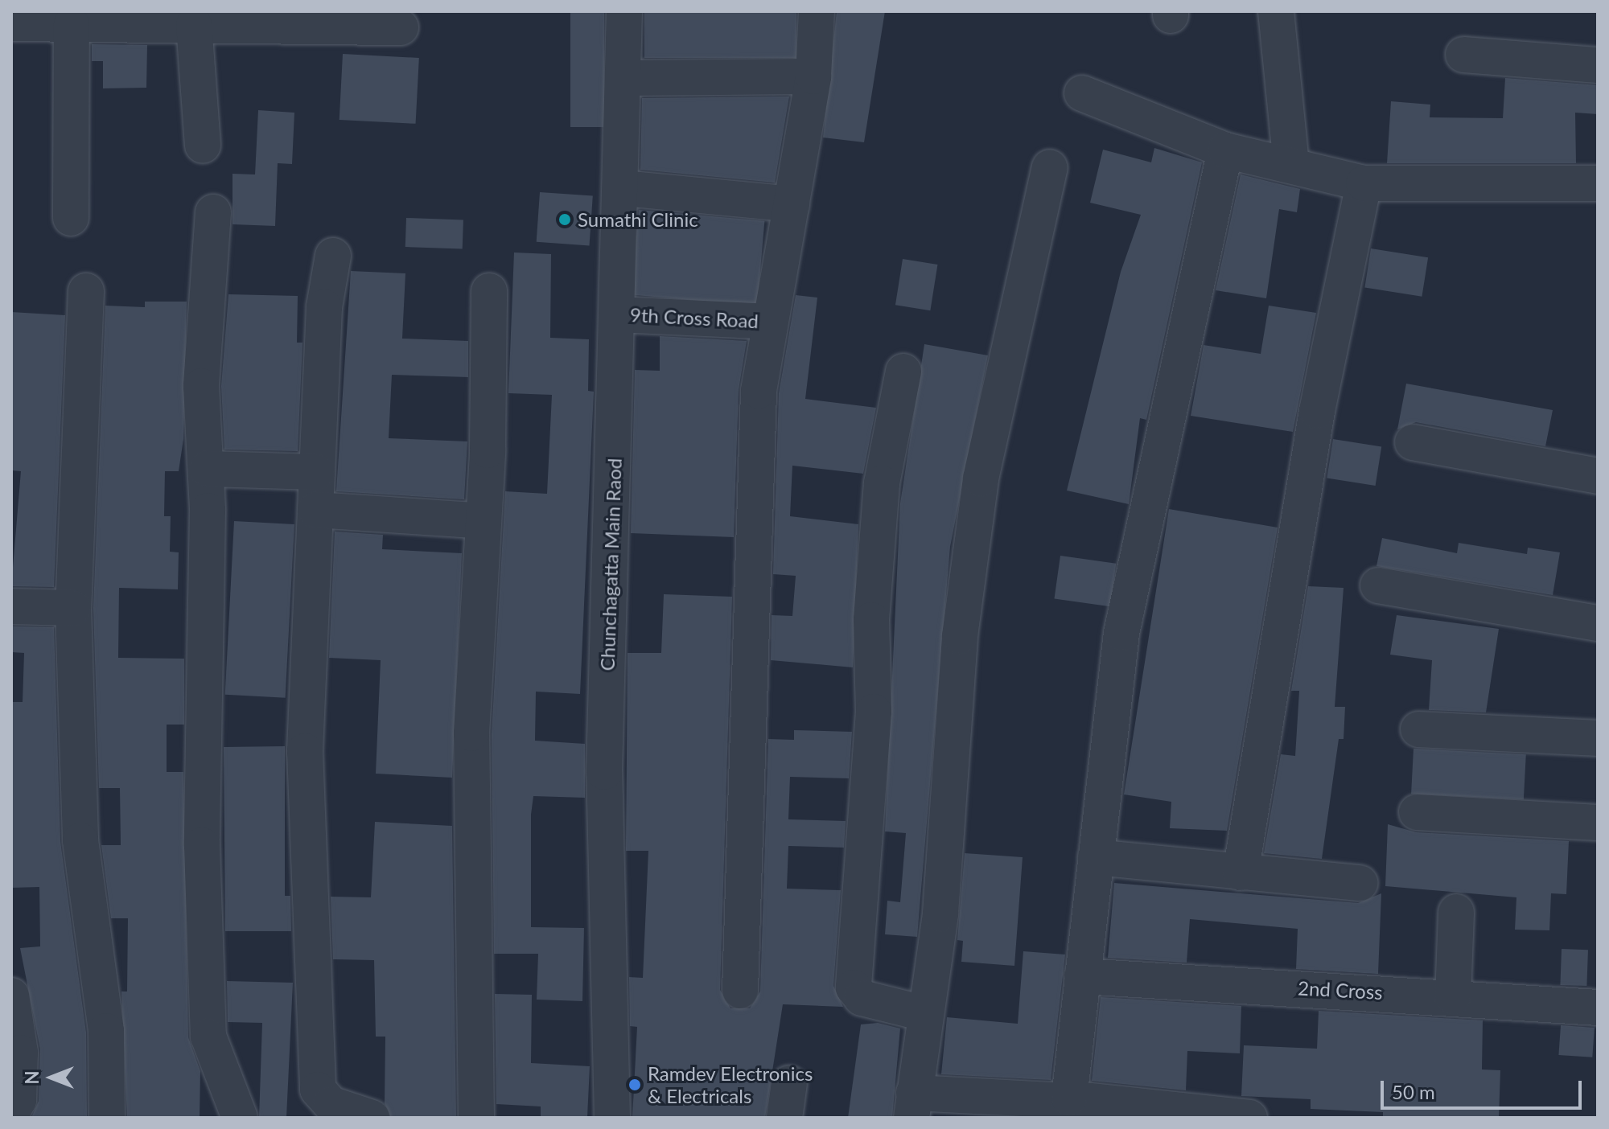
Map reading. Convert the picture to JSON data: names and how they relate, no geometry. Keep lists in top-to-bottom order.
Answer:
{
  "streets": {
    "street": ["9th Cross Road", "Chunchagatta Main Raod", "2nd Cross"]
  },
  "crossings": [
    ["9th Cross Road", "Chunchagatta Main Raod"]
  ],
  "places": ["Sumathi Clinic", "Ramdev Electronics & Electricals"],
  "scale_bar": "50 m",
  "north": "left"
}
